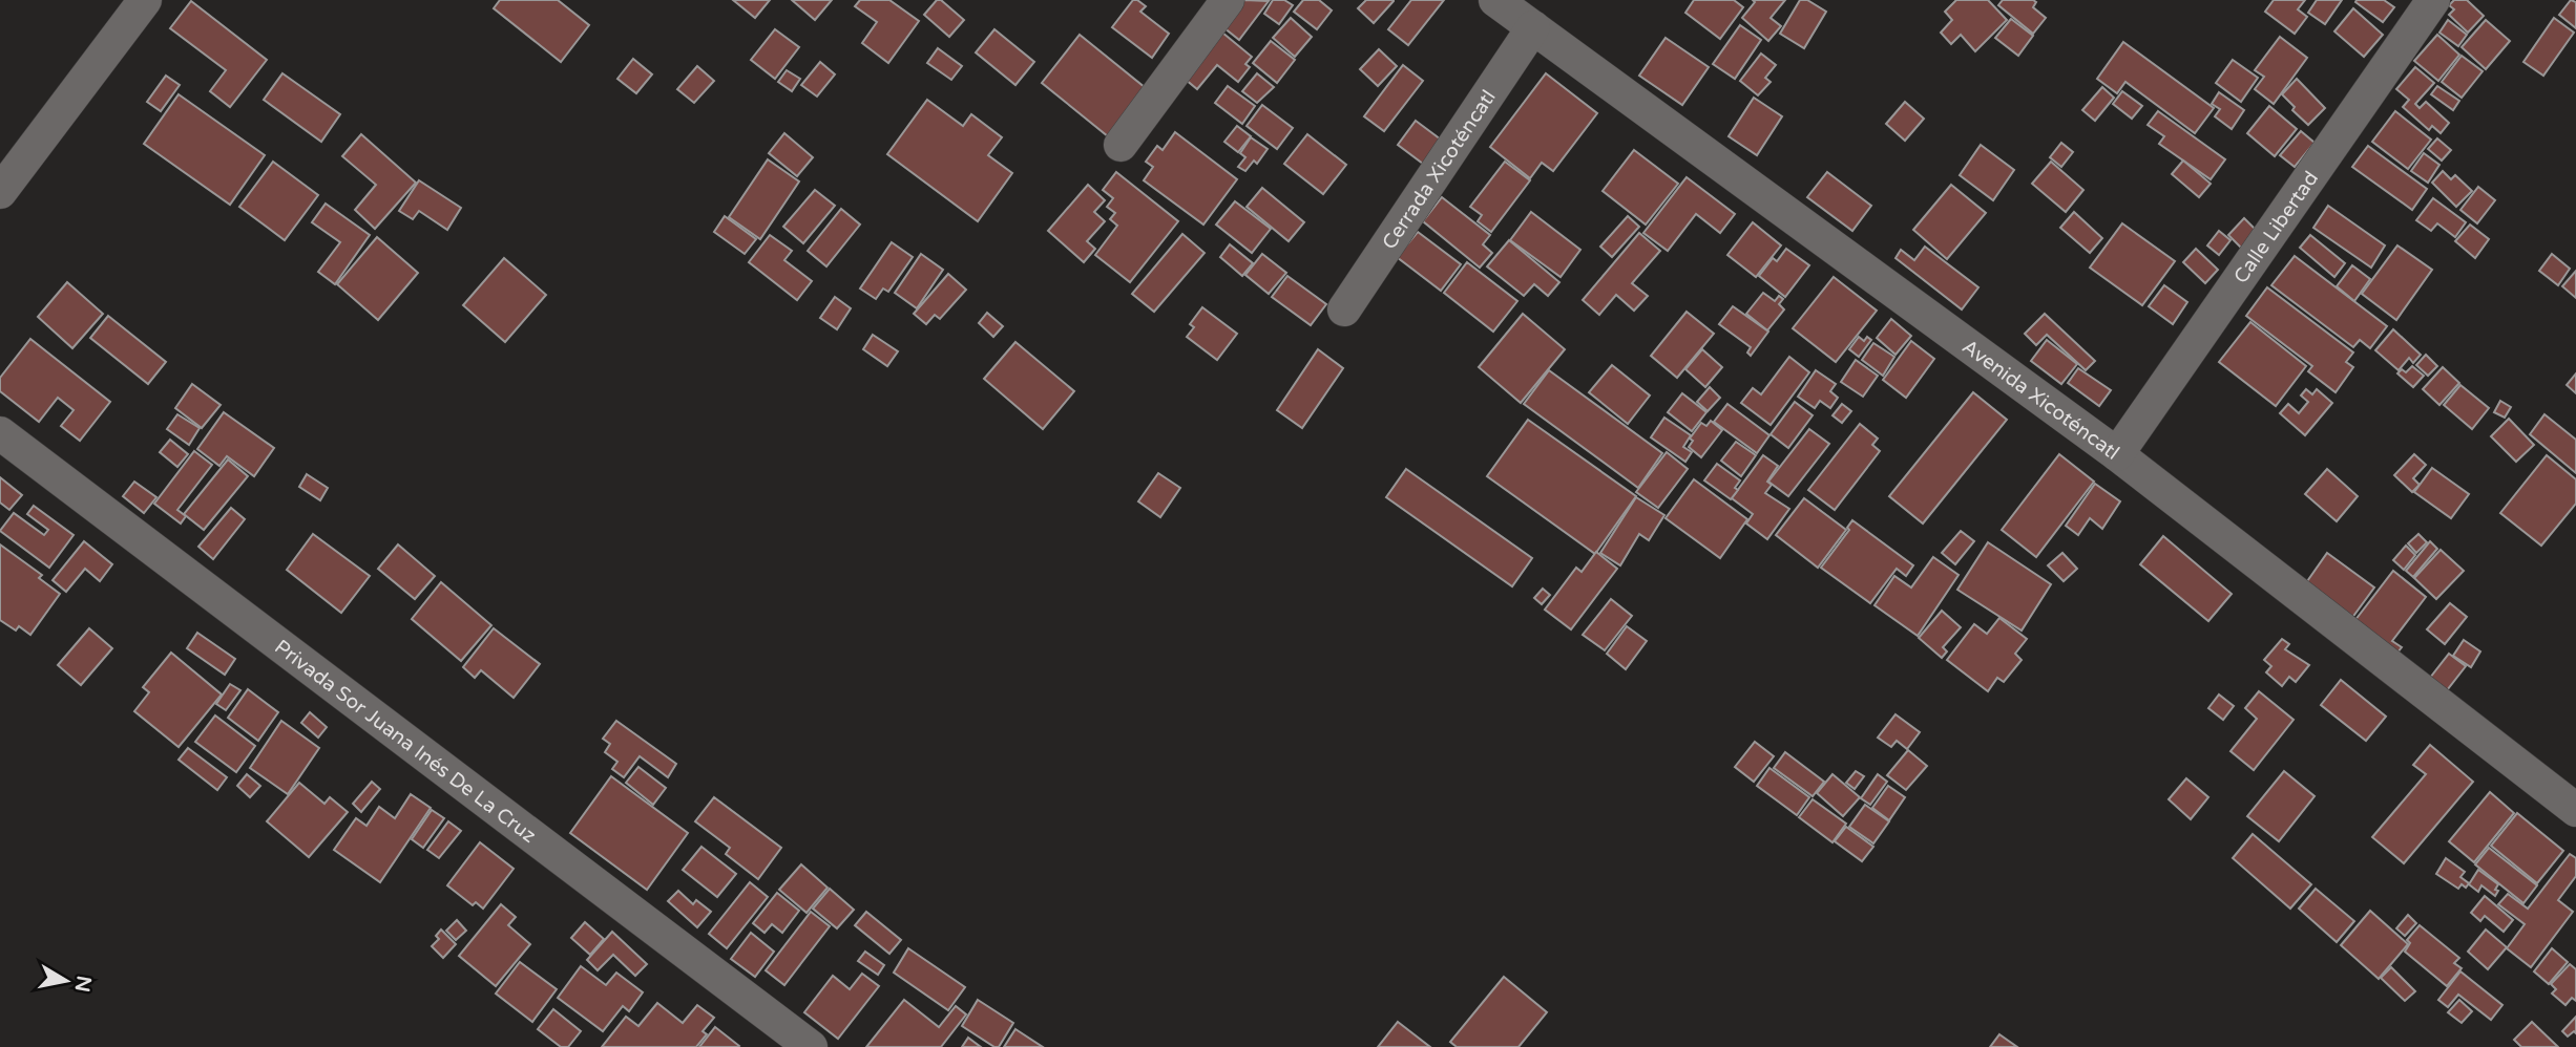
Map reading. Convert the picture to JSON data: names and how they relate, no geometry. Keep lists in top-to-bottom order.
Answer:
{
  "streets": {
    "street": [
      "Cerrada Xicoténcatl",
      "Calle Libertad",
      "Avenida Xicoténcatl",
      "Privada Sor Juana Inés De La Cruz"
    ]
  },
  "crossings": [
    ["Cerrada Xicoténcatl", "Avenida Xicoténcatl"],
    ["Calle Libertad", "Avenida Xicoténcatl"]
  ],
  "north": "right"
}
